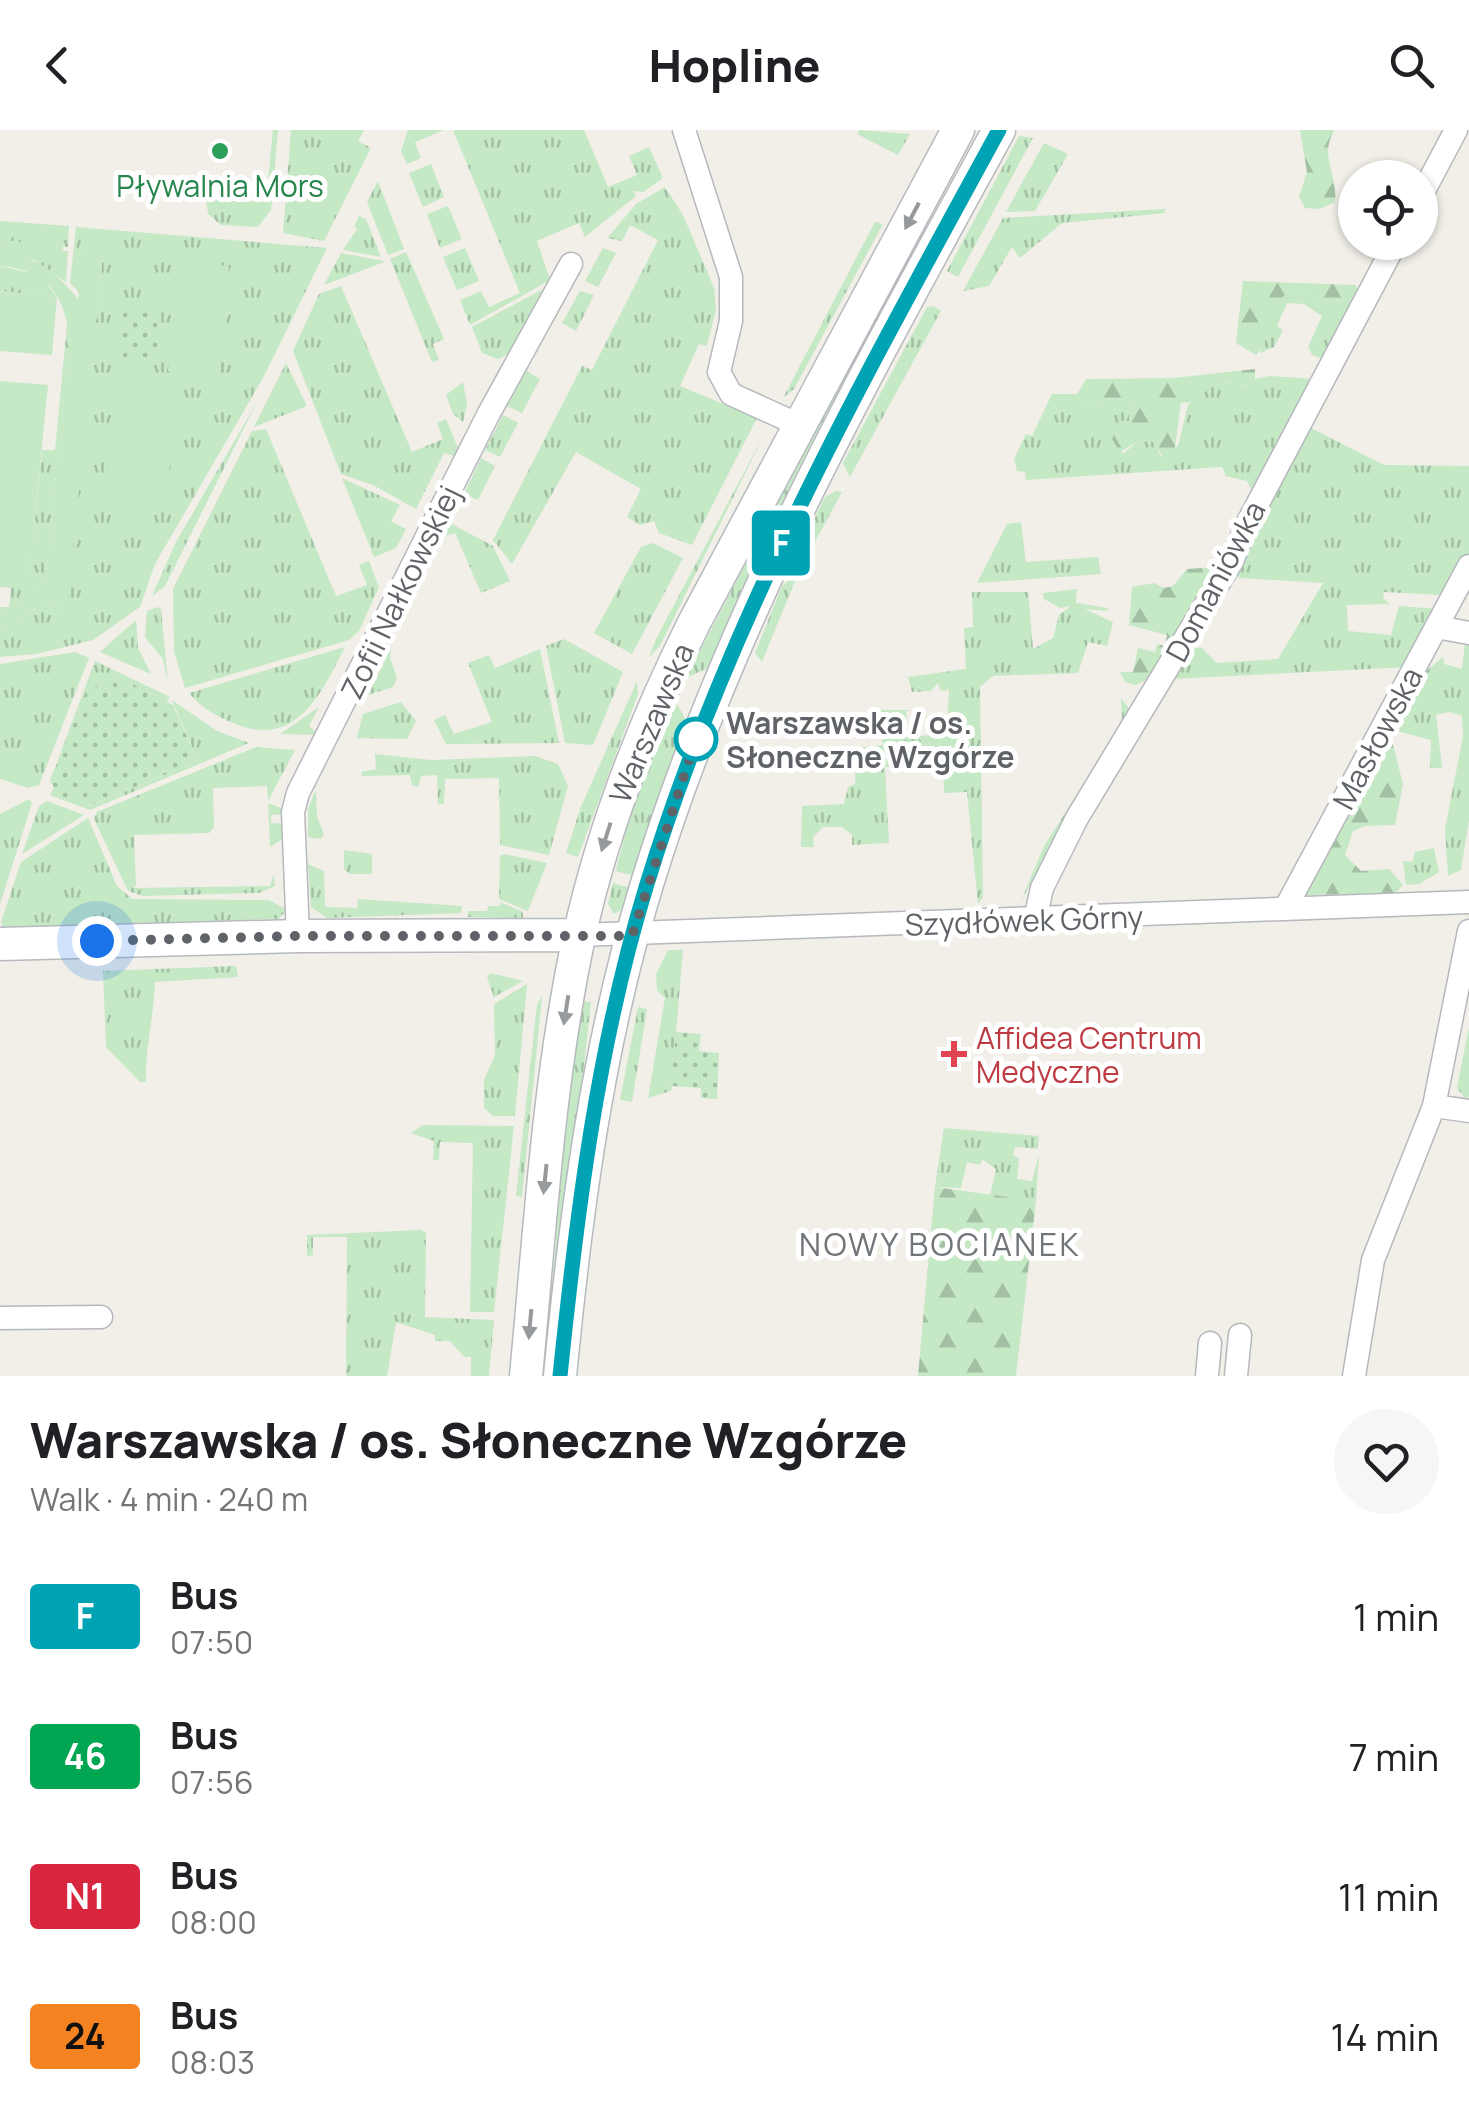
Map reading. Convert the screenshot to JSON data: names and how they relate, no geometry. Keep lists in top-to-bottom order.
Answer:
{
  "streets": {
    "main road": ["Warszawska"],
    "street": [
      "Domaniówka",
      "Zofii Nałkowskiej",
      "Masłowska",
      "Szydłówek Górny"
    ]
  },
  "crossings": [
    ["Domaniówka", "Szydłówek Górny"],
    ["Warszawska", "Szydłówek Górny"],
    ["Masłowska", "Szydłówek Górny"]
  ],
  "districts": ["NOWY BOCIANEK"],
  "places": {
    "other": ["Pływalnia Mors", "Warszawska / os. Słoneczne Wzgórze"],
    "health": ["Affidea Centrum Medyczne"]
  },
  "lines": ["bus line F"],
  "page": {
    "header": "Hopline",
    "on_map": "F",
    "heading": ["Warszawska / os. Słoneczne Wzgórze", "Walk · 4 min · 240 m"],
    "list": [
      {
        "mark": "F",
        "name": "Bus",
        "note": "07:50",
        "value": "1 min"
      },
      {
        "mark": "46",
        "name": "Bus",
        "note": "07:56",
        "value": "7 min"
      },
      {
        "mark": "N1",
        "name": "Bus",
        "note": "08:00",
        "value": "11 min"
      },
      {
        "mark": "24",
        "name": "Bus",
        "note": "08:03",
        "value": "14 min"
      }
    ]
  }
}
